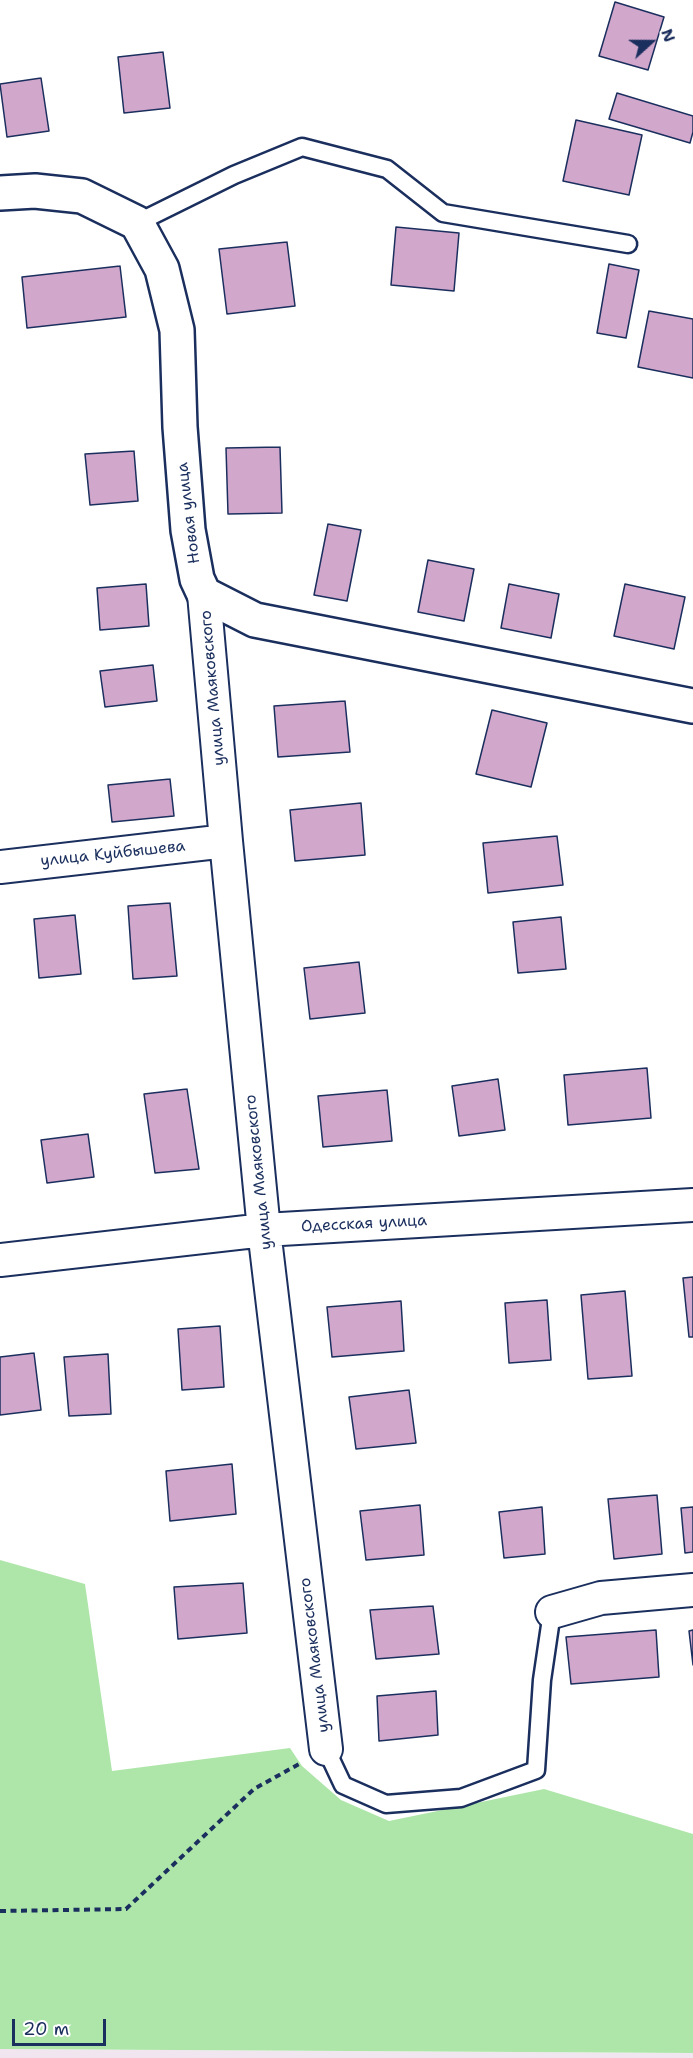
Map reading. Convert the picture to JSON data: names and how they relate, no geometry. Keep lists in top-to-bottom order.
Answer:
{
  "streets": {
    "main road": ["Новая улица"],
    "street": ["улица Маяковского", "улица Куйбышева", "Одесская улица"]
  },
  "crossings": [
    ["Новая улица", "улица Маяковского"],
    ["улица Маяковского", "улица Куйбышева"],
    ["улица Маяковского", "Одесская улица"]
  ],
  "scale_bar": "20 m",
  "north": "right"
}
